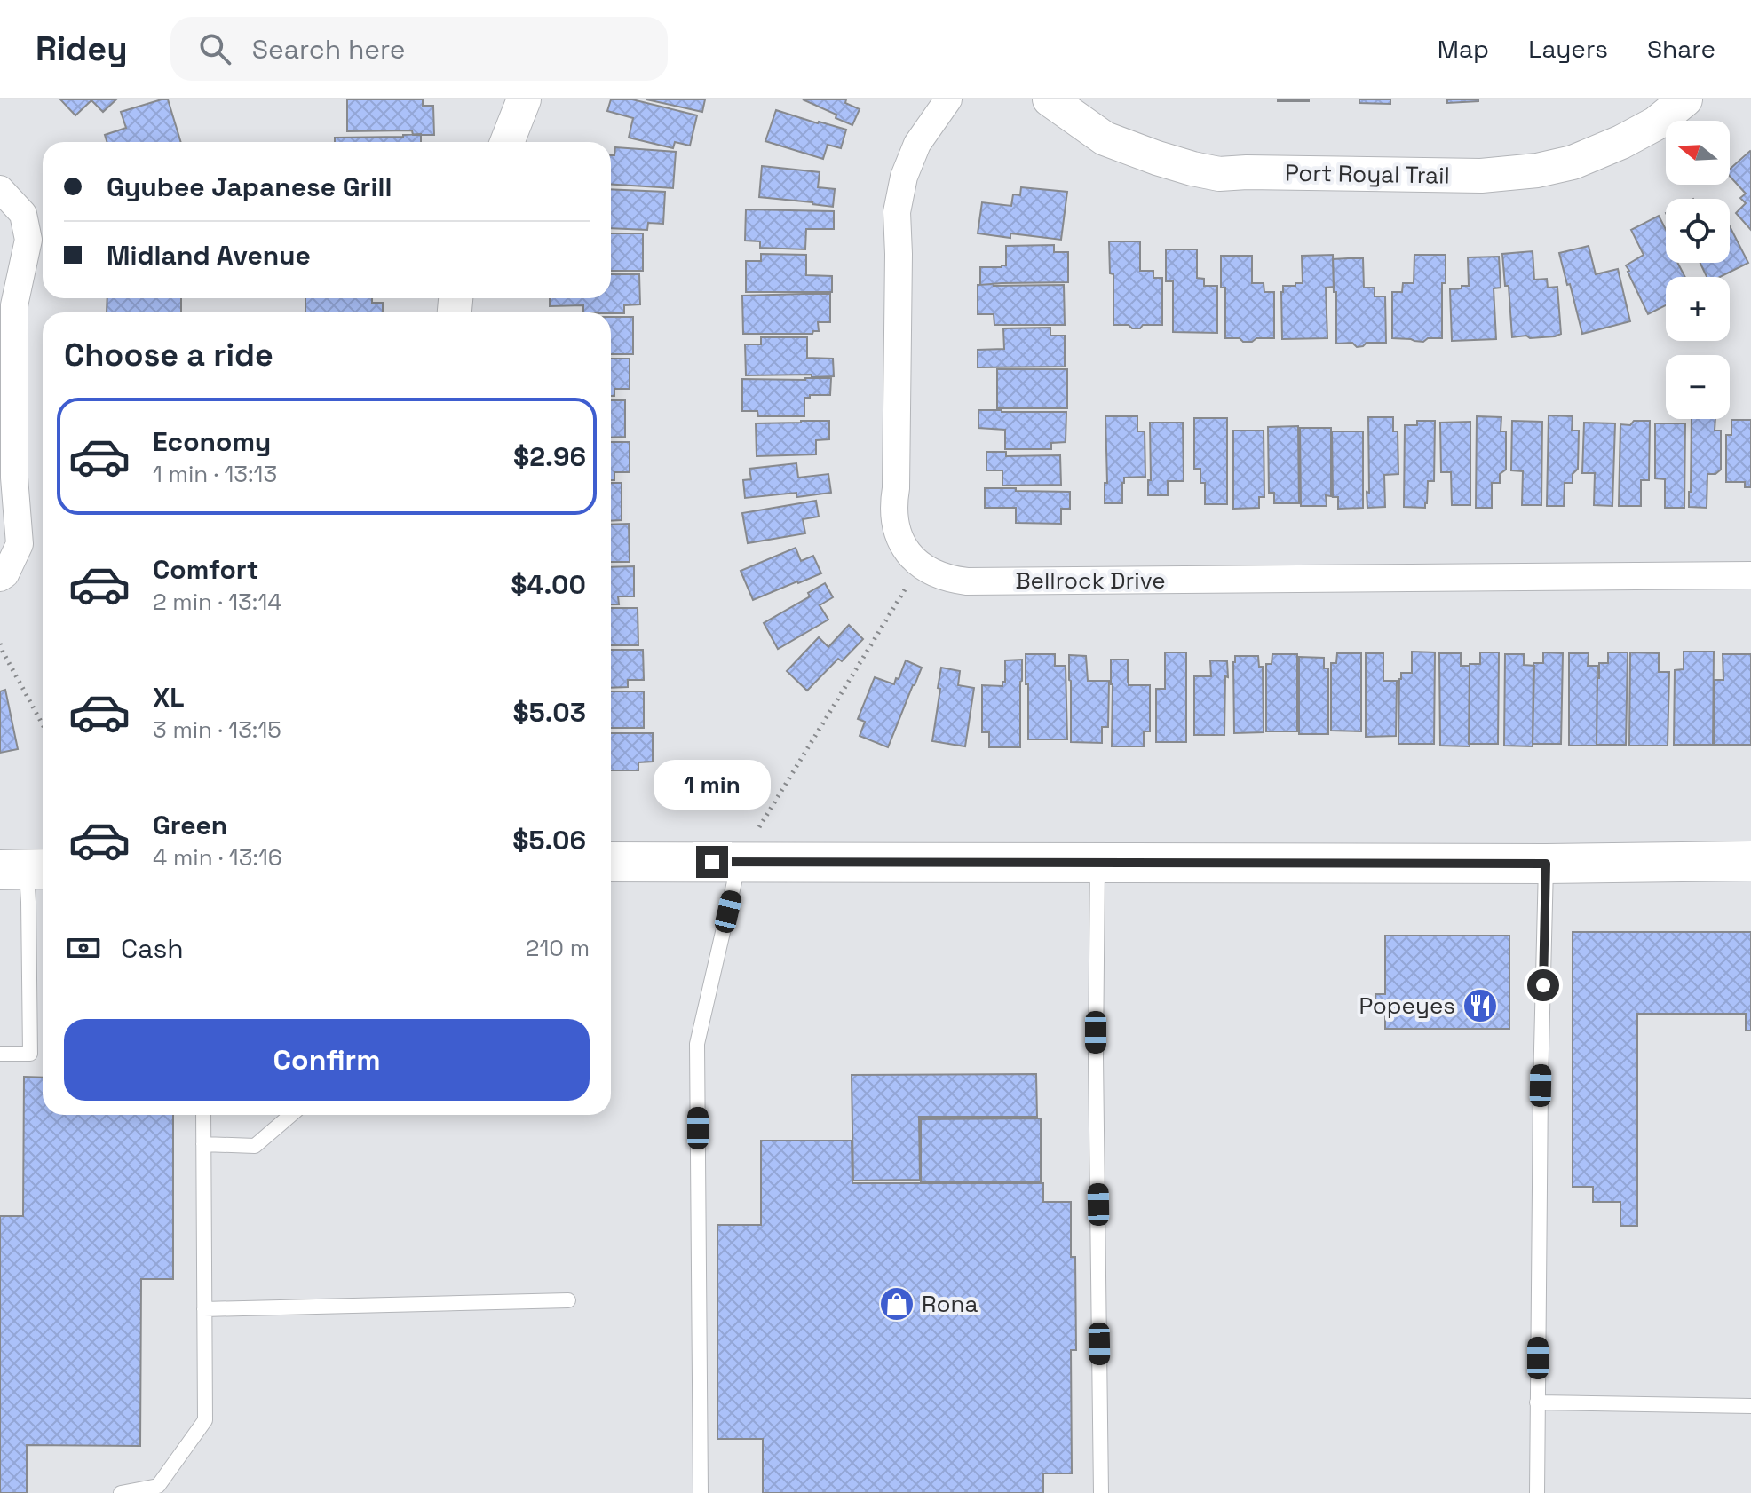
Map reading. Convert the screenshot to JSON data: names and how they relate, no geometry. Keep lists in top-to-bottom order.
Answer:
{
  "streets": {
    "street": ["Port Royal Trail", "Bellrock Drive"]
  },
  "places": {
    "restaurant": ["Popeyes"],
    "shop": ["Rona"]
  },
  "north": "left",
  "page": {
    "header": "Ridey",
    "search": "Search here",
    "nav": ["Map", "Layers", "Share"],
    "map_buttons": ["+", "−"],
    "banner": ["Gyubee Japanese Grill", "Midland Avenue"],
    "heading": "Choose a ride",
    "list": [
      {
        "name": "Economy",
        "note": "1 min · 13:13",
        "value": "$2.96"
      },
      {
        "name": "Comfort",
        "note": "2 min · 13:14",
        "value": "$4.00"
      },
      {
        "name": "XL",
        "note": "3 min · 13:15",
        "value": "$5.03"
      },
      {
        "name": "Green",
        "note": "4 min · 13:16",
        "value": "$5.06"
      }
    ],
    "bubble": "1 min",
    "pay": ["Cash", "210 m"],
    "buttons": "Confirm"
  }
}
